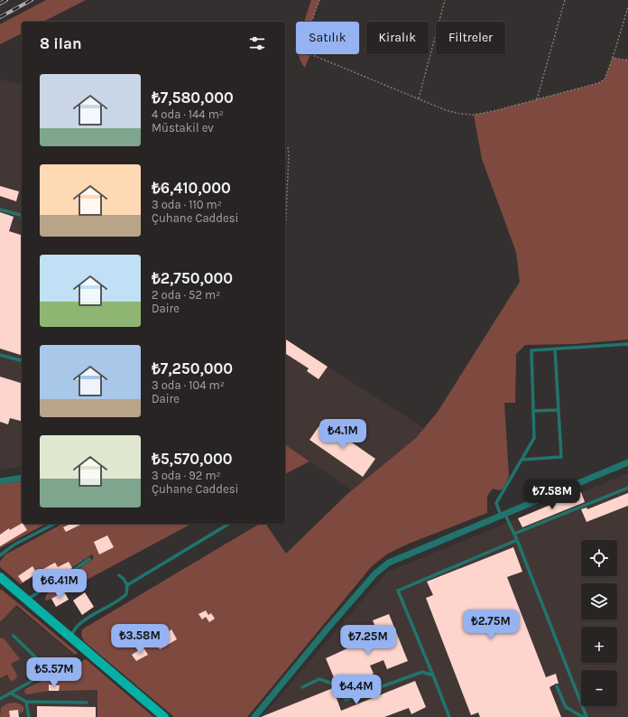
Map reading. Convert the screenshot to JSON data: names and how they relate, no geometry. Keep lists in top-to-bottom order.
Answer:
{
  "page": {
    "chip": ["Satılık", "Kiralık", "Filtreler"],
    "heading": "8 ilan",
    "list": [
      {
        "name": "₺7,580,000",
        "note": "4 oda · 144 m² · Müstakil ev"
      },
      {
        "name": "₺6,410,000",
        "note": "3 oda · 110 m² · Çuhane Caddesi"
      },
      {
        "name": "₺2,750,000",
        "note": "2 oda · 52 m² · Daire"
      },
      {
        "name": "₺7,250,000",
        "note": "3 oda · 104 m² · Daire"
      },
      {
        "name": "₺5,570,000",
        "note": "3 oda · 92 m² · Çuhane Caddesi"
      }
    ],
    "price": [
      "₺4.1M",
      "₺7.58M",
      "₺6.41M",
      "₺2.75M",
      "₺3.58M",
      "₺7.25M",
      "₺5.57M",
      "₺4.4M"
    ],
    "map_buttons": ["+", "−"]
  }
}
